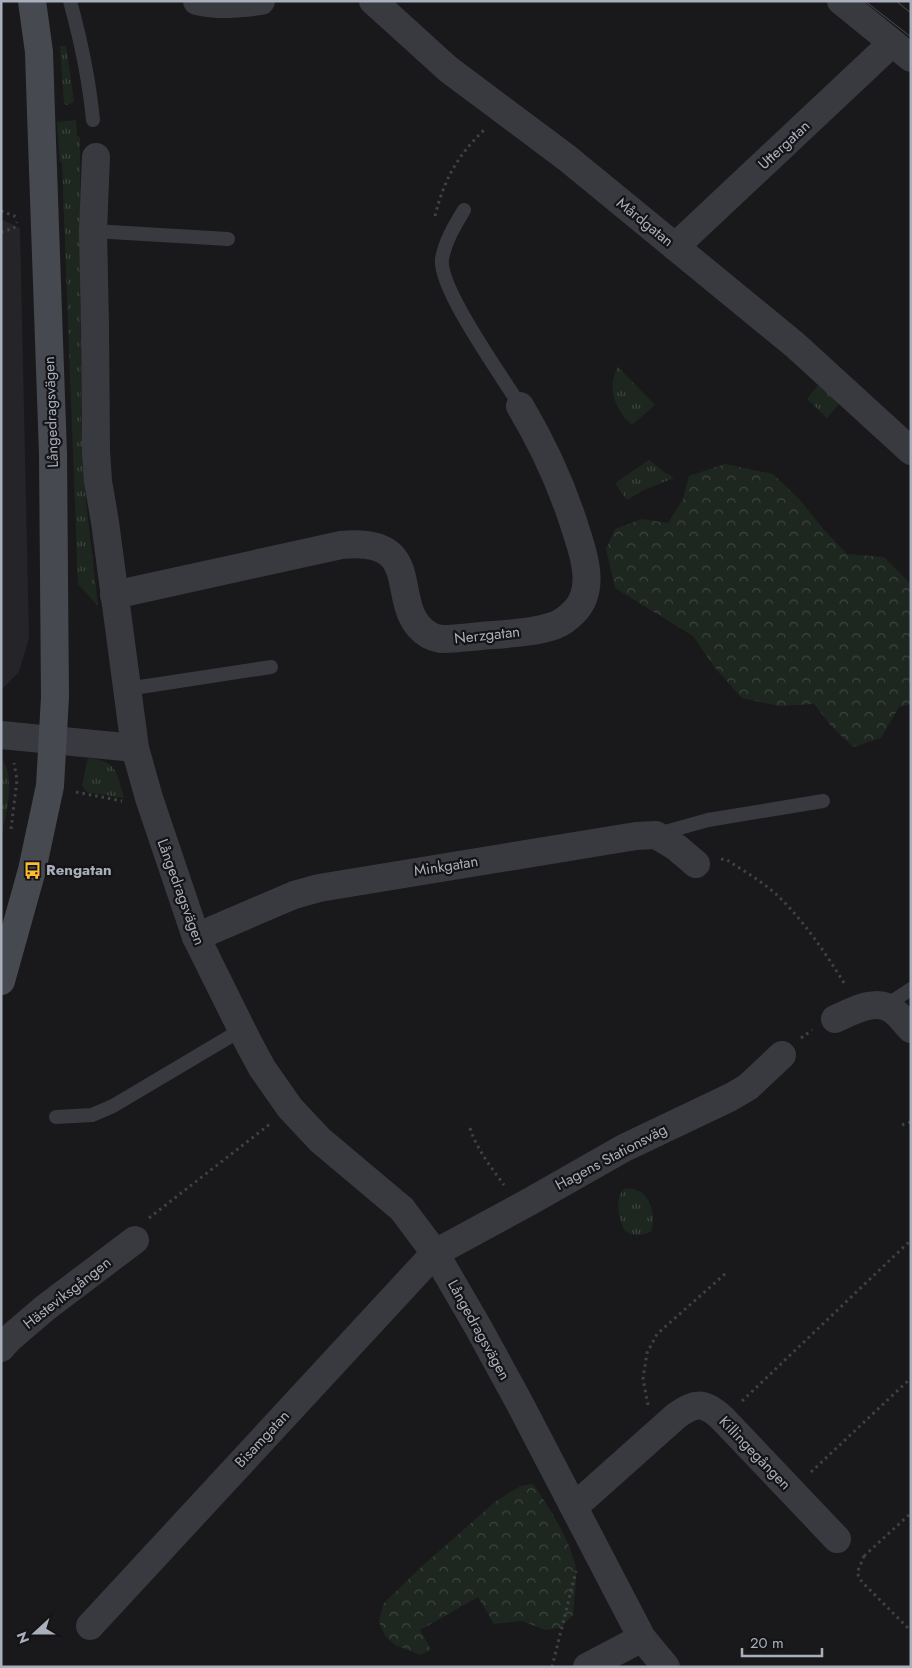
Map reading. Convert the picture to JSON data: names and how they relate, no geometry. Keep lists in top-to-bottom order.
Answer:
{
  "streets": {
    "street": [
      "Uttergatan",
      "Mårdgatan",
      "Långedragsvägen",
      "Nerzgatan",
      "Minkgatan",
      "Hagens Stationsväg",
      "Hästeviksgången",
      "Bisamgatan",
      "Killingegången"
    ]
  },
  "crossings": [
    ["Uttergatan", "Mårdgatan"],
    ["Långedragsvägen", "Nerzgatan"],
    ["Långedragsvägen", "Minkgatan"],
    ["Långedragsvägen", "Hagens Stationsväg"],
    ["Långedragsvägen", "Bisamgatan"],
    ["Långedragsvägen", "Killingegången"],
    ["Hagens Stationsväg", "Bisamgatan"]
  ],
  "places": {
    "bus stop": ["Rengatan"]
  },
  "scale_bar": "20 m",
  "north": "left"
}
